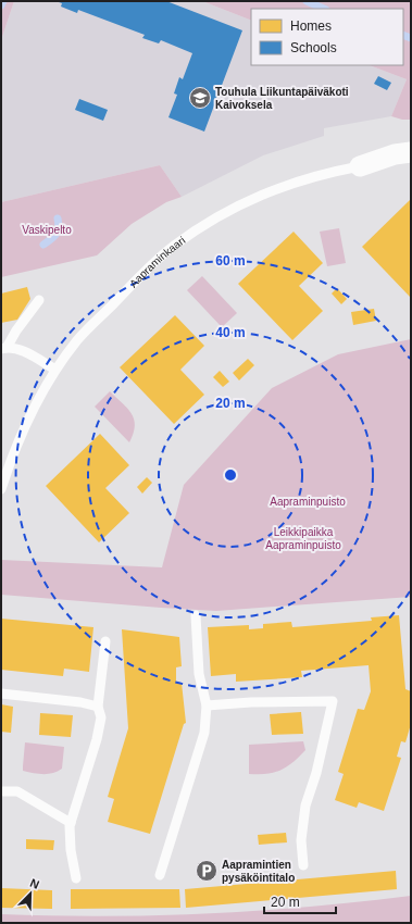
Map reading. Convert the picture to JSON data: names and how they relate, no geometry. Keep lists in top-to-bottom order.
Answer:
{
  "streets": {
    "street": ["Aapraminkaari"]
  },
  "parks": ["Vaskipelto", "Aapraminpuisto", "Leikkipaikka Aapraminpuisto"],
  "places": {
    "school or university": ["Touhula Liikuntapäiväkoti Kaivoksela"],
    "parking": ["Aapramintien pysäköintitalo"]
  },
  "legend": ["Homes", "Schools"],
  "scale_bar": "20 m",
  "north": "top right",
  "rings": ["60 m", "40 m", "20 m"]
}
